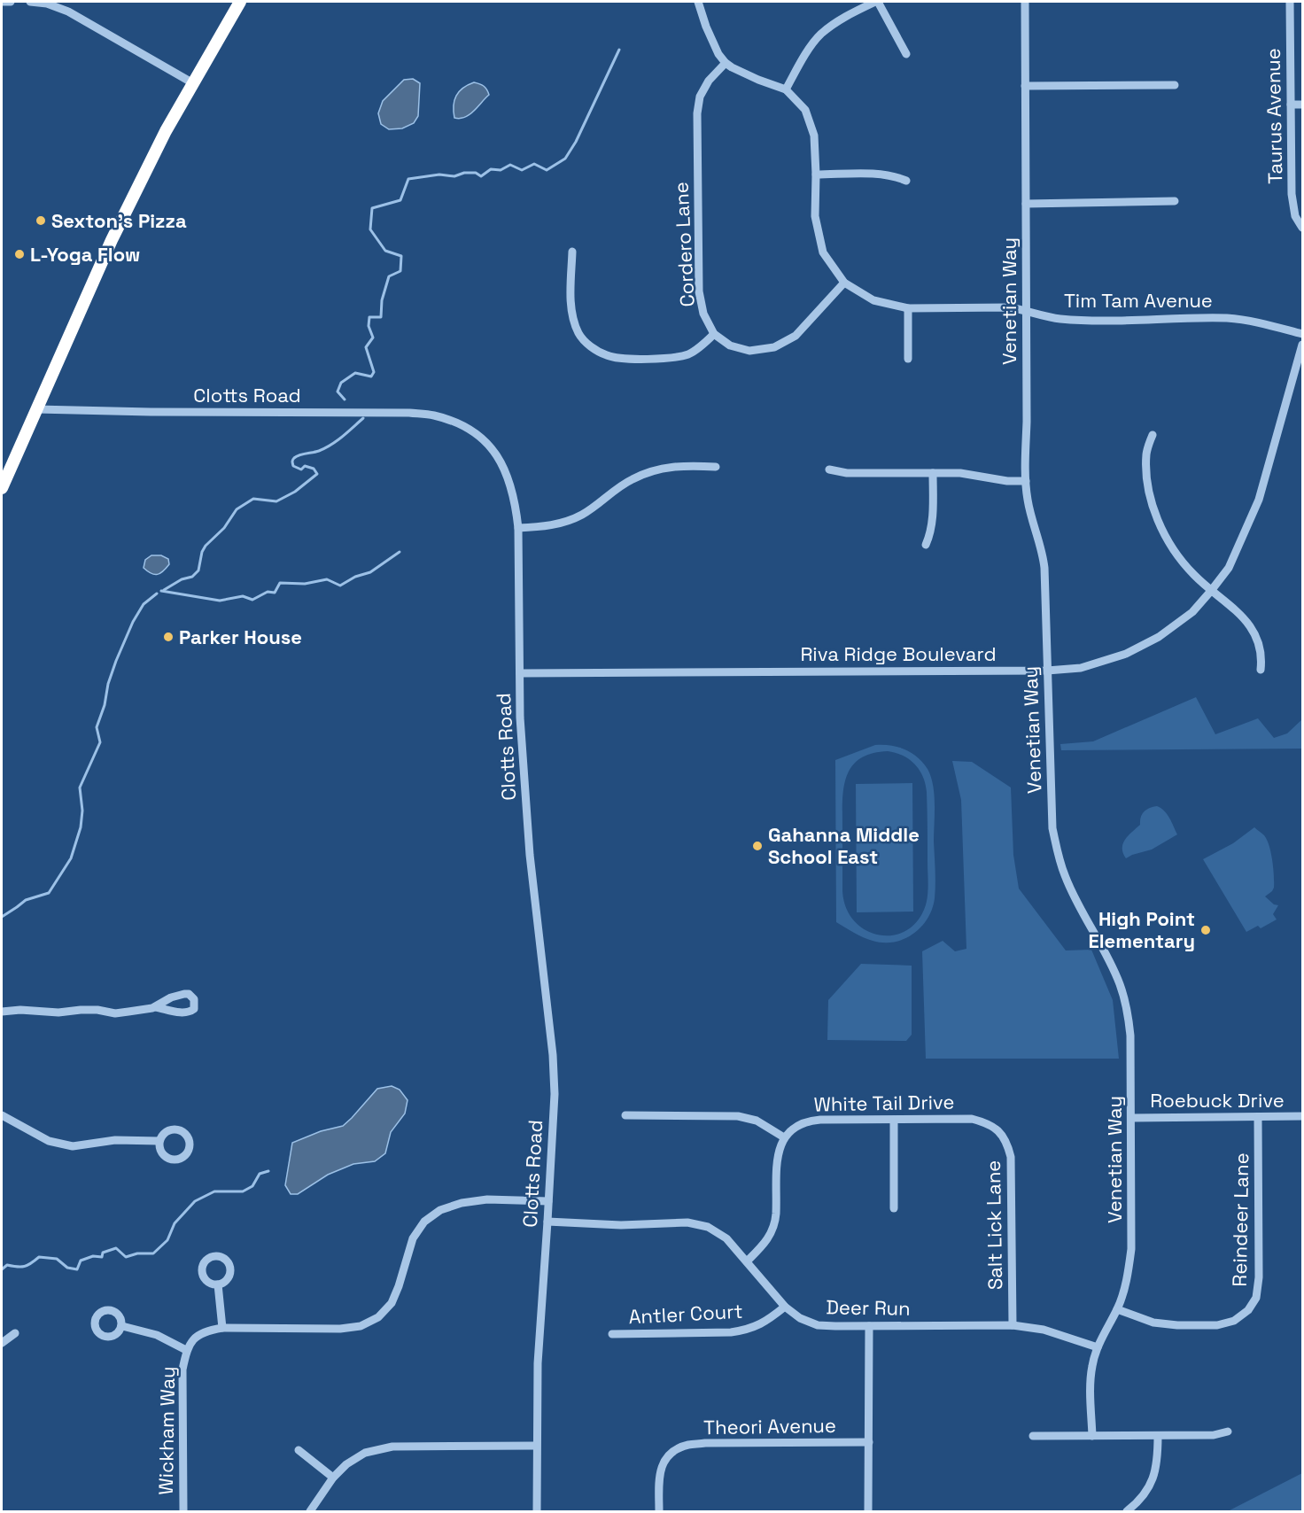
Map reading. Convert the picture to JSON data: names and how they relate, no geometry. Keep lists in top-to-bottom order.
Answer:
{
  "streets": {
    "street": [
      "Taurus Avenue",
      "Cordero Lane",
      "Tim Tam Avenue",
      "Venetian Way",
      "Clotts Road",
      "Riva Ridge Boulevard",
      "Roebuck Drive",
      "White Tail Drive",
      "Reindeer Lane",
      "Salt Lick Lane",
      "Deer Run",
      "Antler Court",
      "Theori Avenue",
      "Wickham Way"
    ]
  },
  "crossings": [
    ["Cordero Lane", "Tim Tam Avenue"],
    ["Tim Tam Avenue", "Venetian Way"],
    ["Venetian Way", "Riva Ridge Boulevard"],
    ["Venetian Way", "Roebuck Drive"],
    ["Venetian Way", "Reindeer Lane"],
    ["Venetian Way", "Deer Run"],
    ["Clotts Road", "Riva Ridge Boulevard"],
    ["Clotts Road", "Deer Run"],
    ["Roebuck Drive", "Reindeer Lane"],
    ["White Tail Drive", "Salt Lick Lane"],
    ["Salt Lick Lane", "Deer Run"],
    ["Deer Run", "Antler Court"]
  ],
  "places": [
    "Sexton’s Pizza",
    "L-Yoga Flow",
    "Parker House",
    "Gahanna Middle School East",
    "High Point Elementary"
  ]
}
